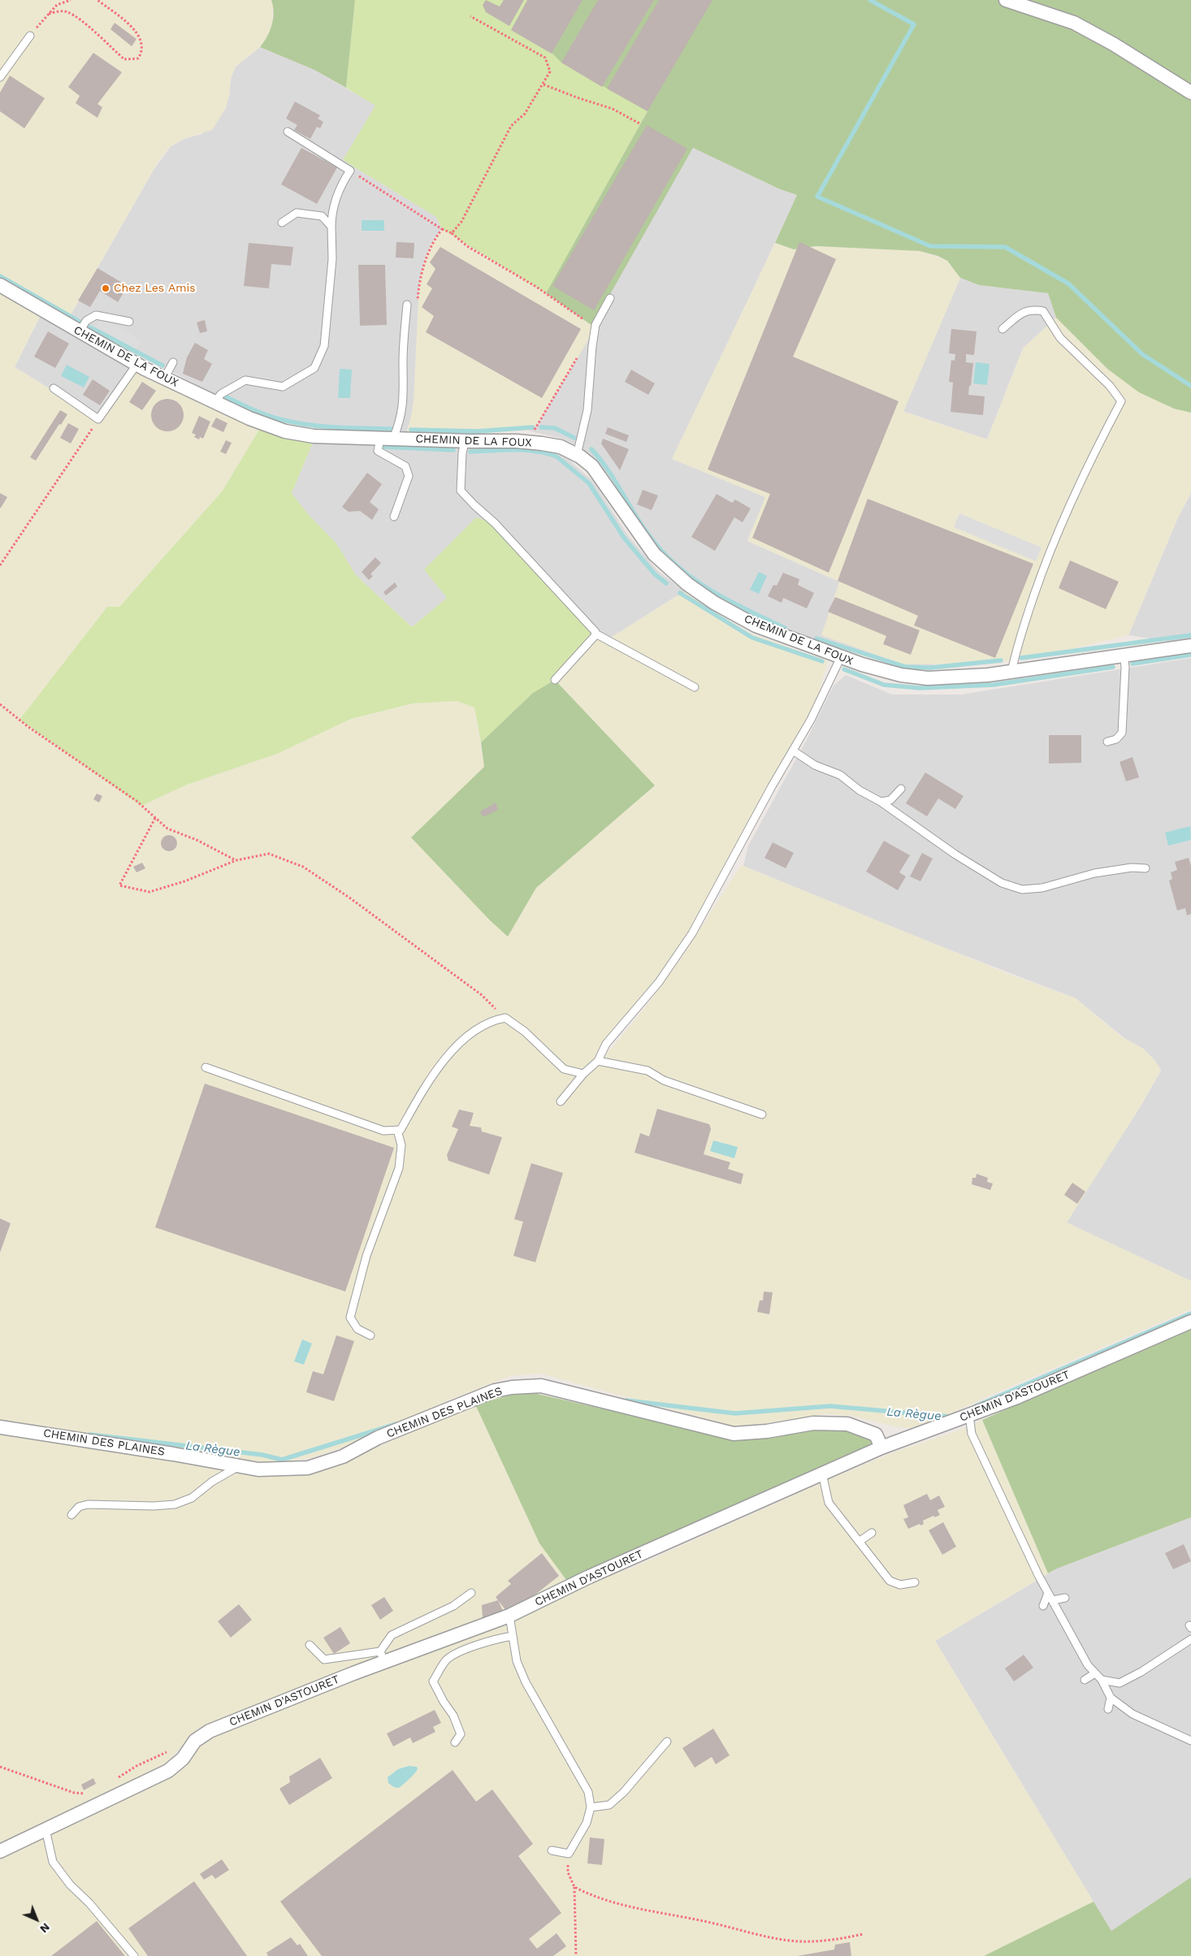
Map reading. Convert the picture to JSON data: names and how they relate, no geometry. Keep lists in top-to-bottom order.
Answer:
{
  "streets": {
    "street": ["CHEMIN DE LA FOUX", "CHEMIN D'ASTOURET", "CHEMIN DES PLAINES"]
  },
  "crossings": [
    ["CHEMIN D'ASTOURET", "CHEMIN DES PLAINES"]
  ],
  "water": ["La Règue"],
  "places": ["Chez Les Amis"],
  "north": "bottom right"
}
